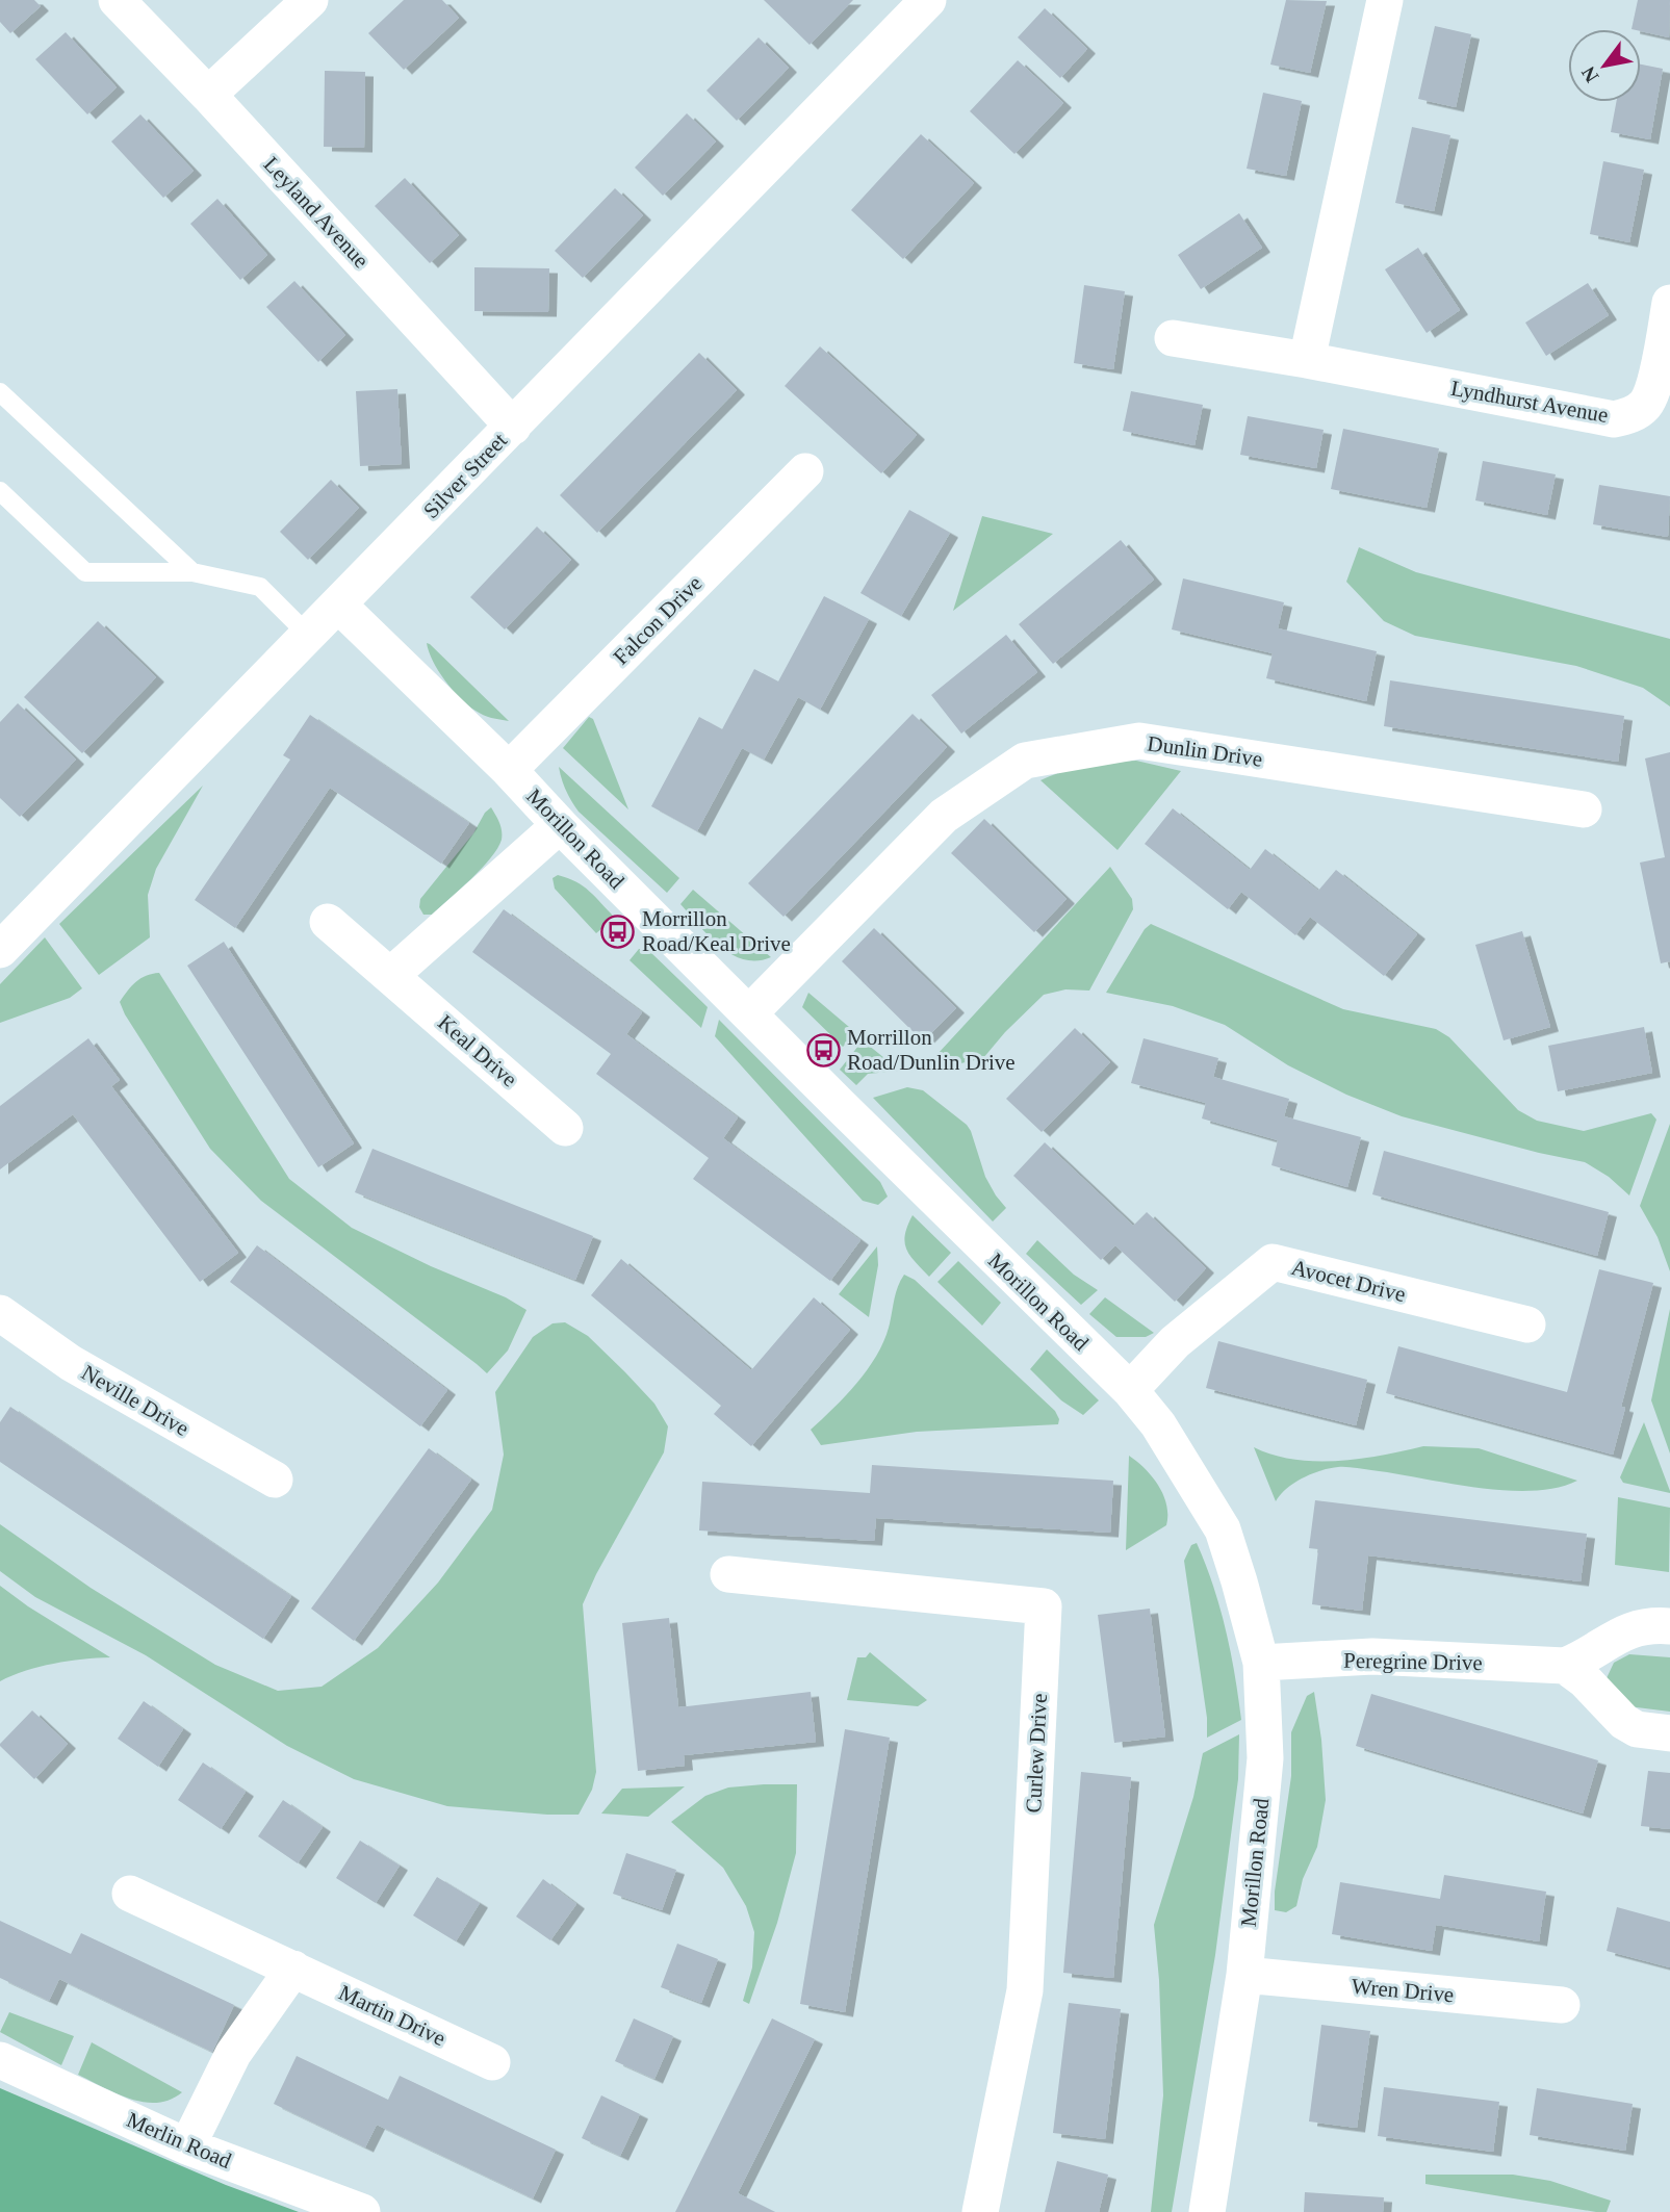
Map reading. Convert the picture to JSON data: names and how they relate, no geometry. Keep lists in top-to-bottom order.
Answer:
{
  "streets": {
    "street": [
      "Leyland Avenue",
      "Lyndhurst Avenue",
      "Silver Street",
      "Falcon Drive",
      "Dunlin Drive",
      "Morillon Road",
      "Keal Drive",
      "Avocet Drive",
      "Neville Drive",
      "Peregrine Drive",
      "Curlew Drive",
      "Wren Drive",
      "Martin Drive",
      "Merlin Road"
    ]
  },
  "crossings": [
    ["Leyland Avenue", "Silver Street"],
    ["Silver Street", "Morillon Road"],
    ["Falcon Drive", "Morillon Road"],
    ["Dunlin Drive", "Morillon Road"],
    ["Morillon Road", "Avocet Drive"],
    ["Morillon Road", "Peregrine Drive"],
    ["Morillon Road", "Wren Drive"]
  ],
  "places": {
    "bus stop": ["Morrillon Road/Keal Drive", "Morrillon Road/Dunlin Drive"]
  },
  "north": "bottom left"
}
